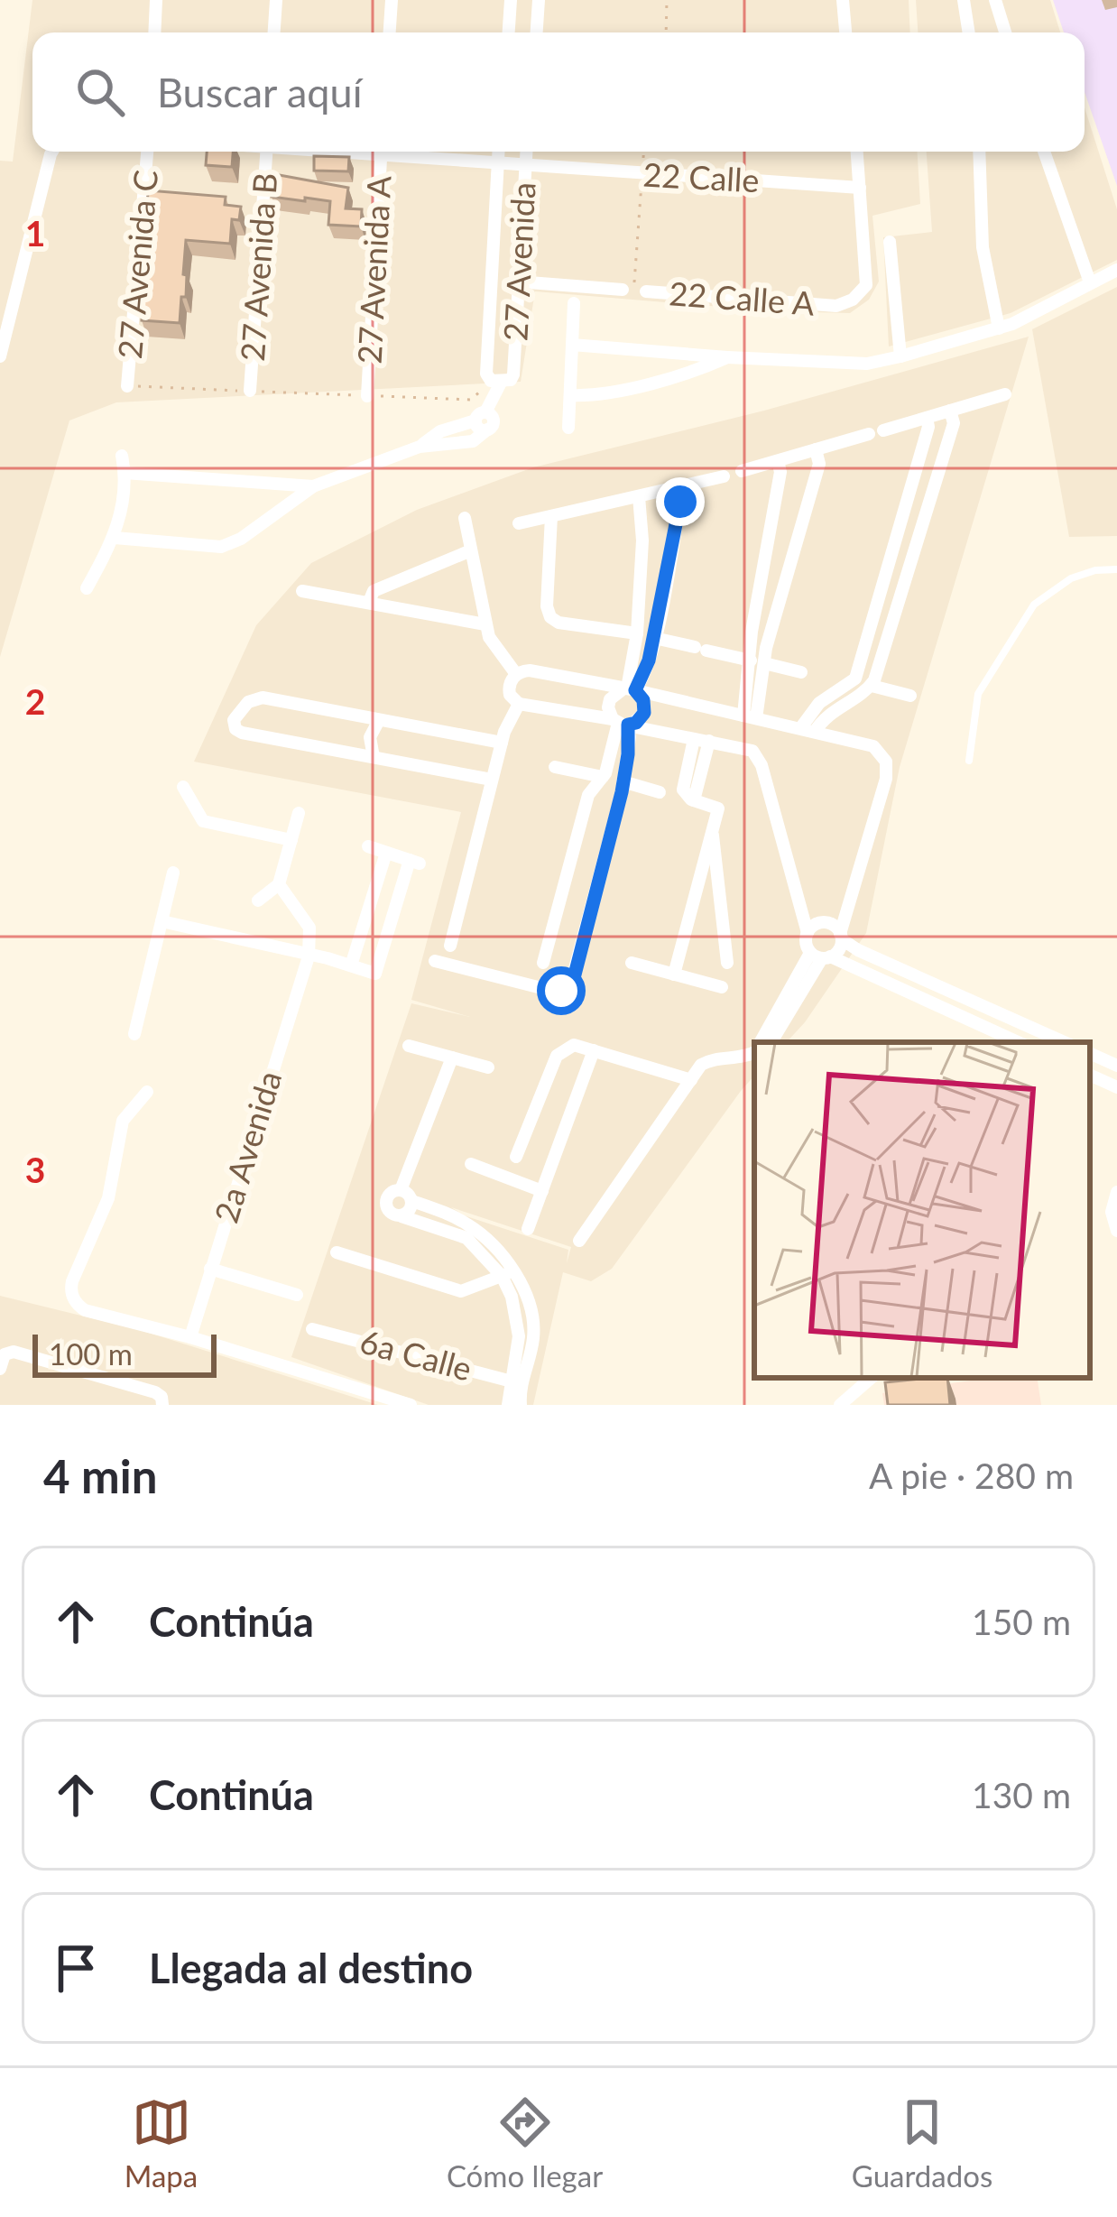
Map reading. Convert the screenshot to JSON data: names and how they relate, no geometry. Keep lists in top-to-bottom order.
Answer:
{
  "streets": {
    "street": [
      "22 Calle",
      "27 Avenida",
      "27 Avenida C",
      "27 Avenida B",
      "27 Avenida A",
      "22 Calle A",
      "2a Avenida",
      "6a Calle"
    ]
  },
  "crossings": [
    ["22 Calle", "27 Avenida"],
    ["22 Calle", "22 Calle A"],
    ["27 Avenida", "22 Calle A"]
  ],
  "scale_bar": "100 m",
  "page": {
    "search": "Buscar aquí",
    "scale": "100 m",
    "heading": ["4 min", "A pie · 280 m"],
    "list": [
      ["Continúa", "150 m"],
      ["Continúa", "130 m"],
      "Llegada al destino"
    ],
    "nav": ["Mapa", "Cómo llegar", "Guardados"]
  },
  "grid": {
    "rows": ["1", "2", "3"]
  }
}
